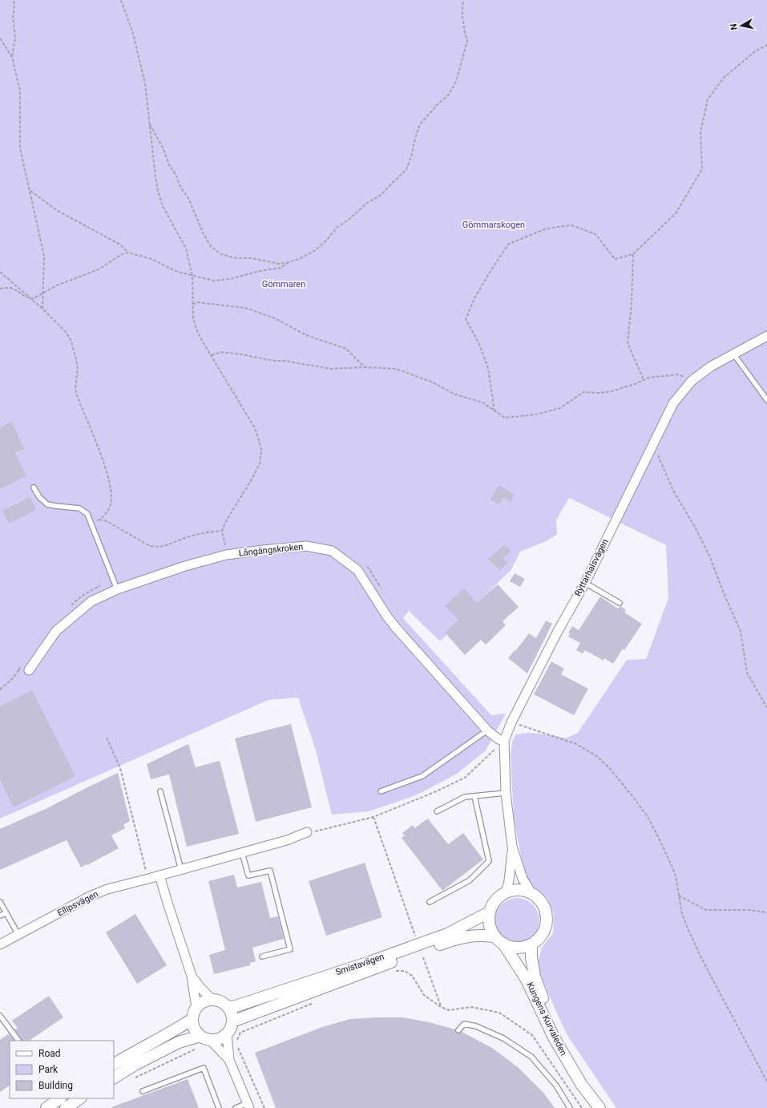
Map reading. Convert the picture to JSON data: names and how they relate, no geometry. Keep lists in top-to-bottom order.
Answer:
{
  "streets": {
    "street": [
      "Långängskroken",
      "Ryttarhalsvägen",
      "Ellipsvägen",
      "Smistavägen",
      "Kungens Kurvaleden"
    ]
  },
  "crossings": [
    ["Långängskroken", "Ryttarhalsvägen"],
    ["Ryttarhalsvägen", "Smistavägen"],
    ["Ryttarhalsvägen", "Kungens Kurvaleden"],
    ["Smistavägen", "Kungens Kurvaleden"]
  ],
  "parks": ["Gömmarskogen", "Gömmaren"],
  "legend": ["Road", "Park", "Building"],
  "north": "left"
}
